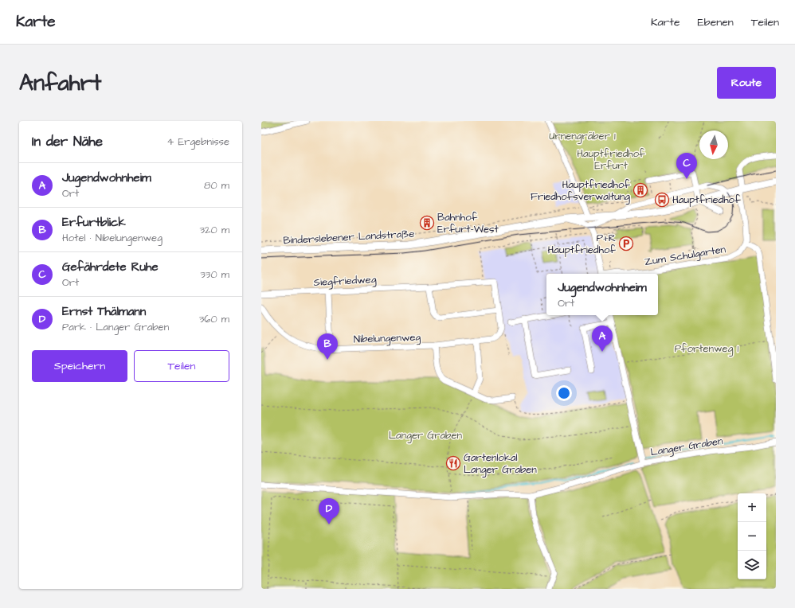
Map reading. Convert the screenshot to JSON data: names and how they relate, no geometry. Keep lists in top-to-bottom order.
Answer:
{
  "streets": {
    "main road": ["Binderslebener Landstraße"],
    "street": [
      "Zum Schulgarten",
      "Siegfriedweg",
      "Nibelungenweg",
      "Langer Graben"
    ]
  },
  "parks": [
    "Urnengräber 1",
    "Hauptfriedhof Erfurt",
    "Pfortenweg 1",
    "Langer Graben"
  ],
  "places": {
    "building": ["Hauptfriedhof Friedhofsverwaltung", "Bahnhof Erfurt-West"],
    "bus stop": ["Hauptfriedhof"],
    "parking": ["P+R Hauptfriedhof"],
    "restaurant": ["Gartenlokal Langer Graben"]
  },
  "north": "bottom",
  "page": {
    "header": "Karte",
    "nav": ["Karte", "Ebenen", "Teilen"],
    "buttons": [
      "Route",
      ["Speichern", "Teilen"]
    ],
    "title": "Anfahrt",
    "heading": ["In der Nähe", "4 Ergebnisse"],
    "pins": [
      "C",
      "A",
      "B",
      "D"
    ],
    "list": [
      {
        "mark": "A",
        "name": "Jugendwohnheim",
        "note": "Ort",
        "value": "80 m"
      },
      {
        "mark": "B",
        "name": "Erfurtblick",
        "note": "Hotel · Nibelungenweg",
        "value": "320 m"
      },
      {
        "mark": "C",
        "name": "Gefährdete Ruhe",
        "note": "Ort",
        "value": "330 m"
      },
      {
        "mark": "D",
        "name": "Ernst Thälmann",
        "note": "Park · Langer Graben",
        "value": "360 m"
      }
    ],
    "popup": ["Jugendwohnheim", "Ort"],
    "map_buttons": ["+", "−"]
  }
}
